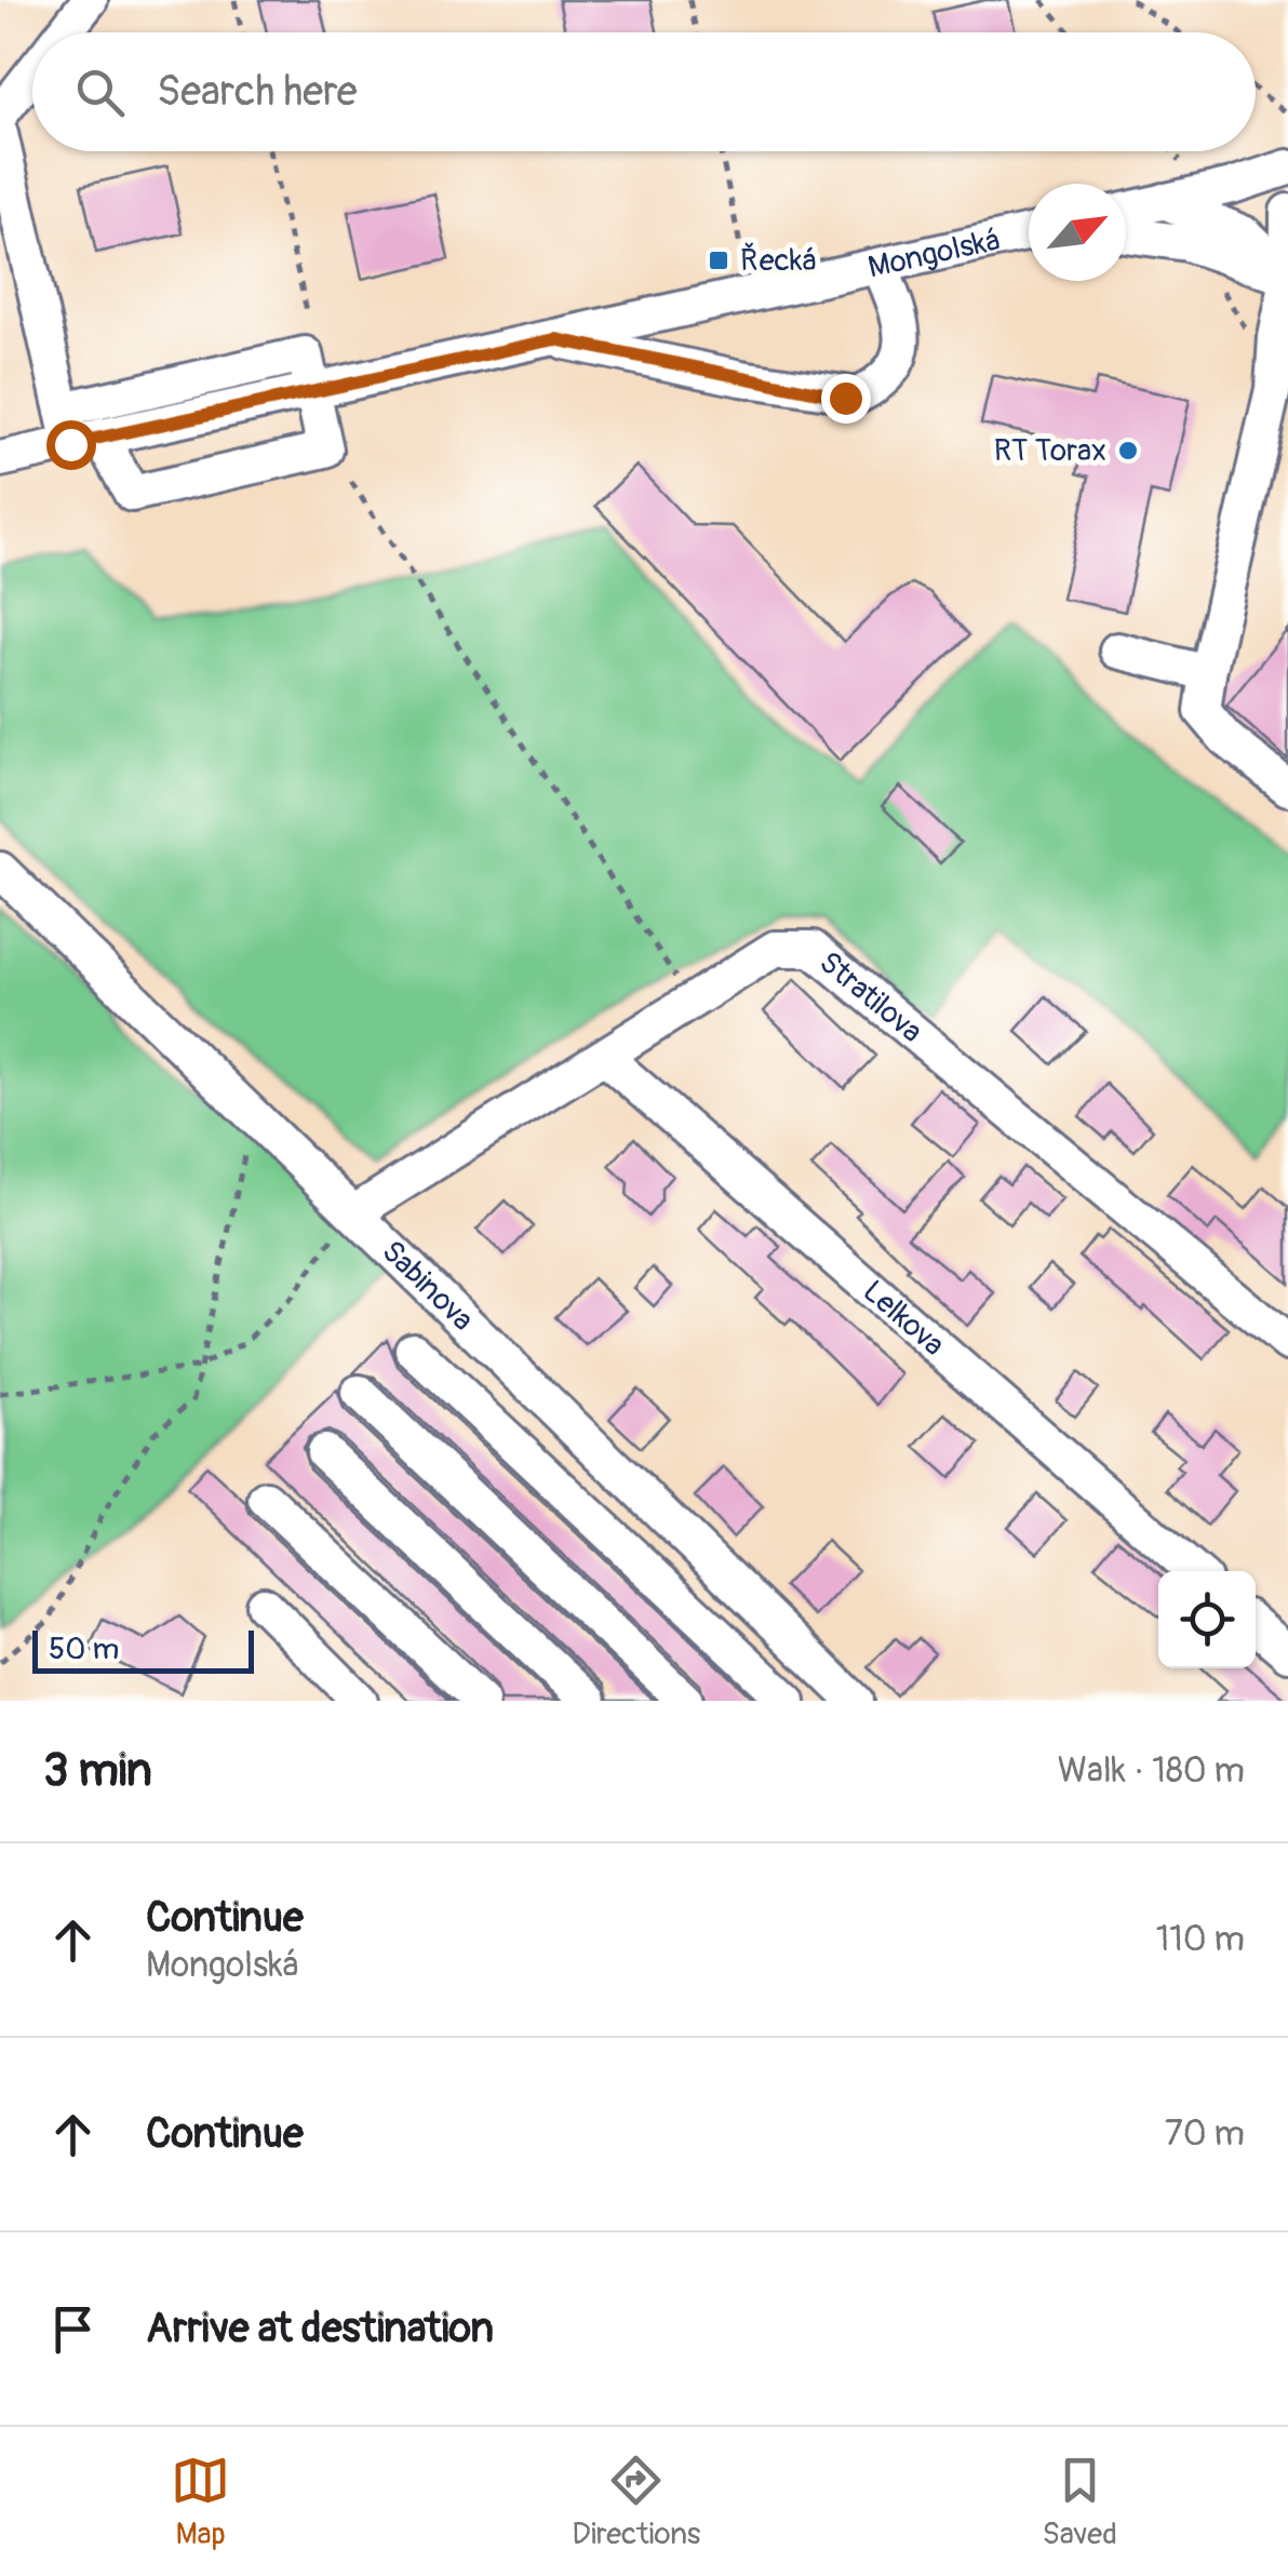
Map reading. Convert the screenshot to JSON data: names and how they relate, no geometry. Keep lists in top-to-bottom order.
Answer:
{
  "streets": {
    "street": [
      "Mongolská",
      "Stratilova",
      "Sabinova",
      "Lelkova"
    ]
  },
  "crossings": [
    ["Stratilova", "Sabinova"],
    ["Stratilova", "Lelkova"]
  ],
  "places": {
    "transit": ["Řecká"],
    "other": ["RT Torax"]
  },
  "scale_bar": "50 m",
  "north": "top right",
  "page": {
    "search": "Search here",
    "scale": "50 m",
    "heading": ["3 min", "Walk · 180 m"],
    "list": [
      ["Continue", "Mongolská", "110 m"],
      ["Continue", "70 m"],
      "Arrive at destination"
    ],
    "nav": ["Map", "Directions", "Saved"]
  }
}
